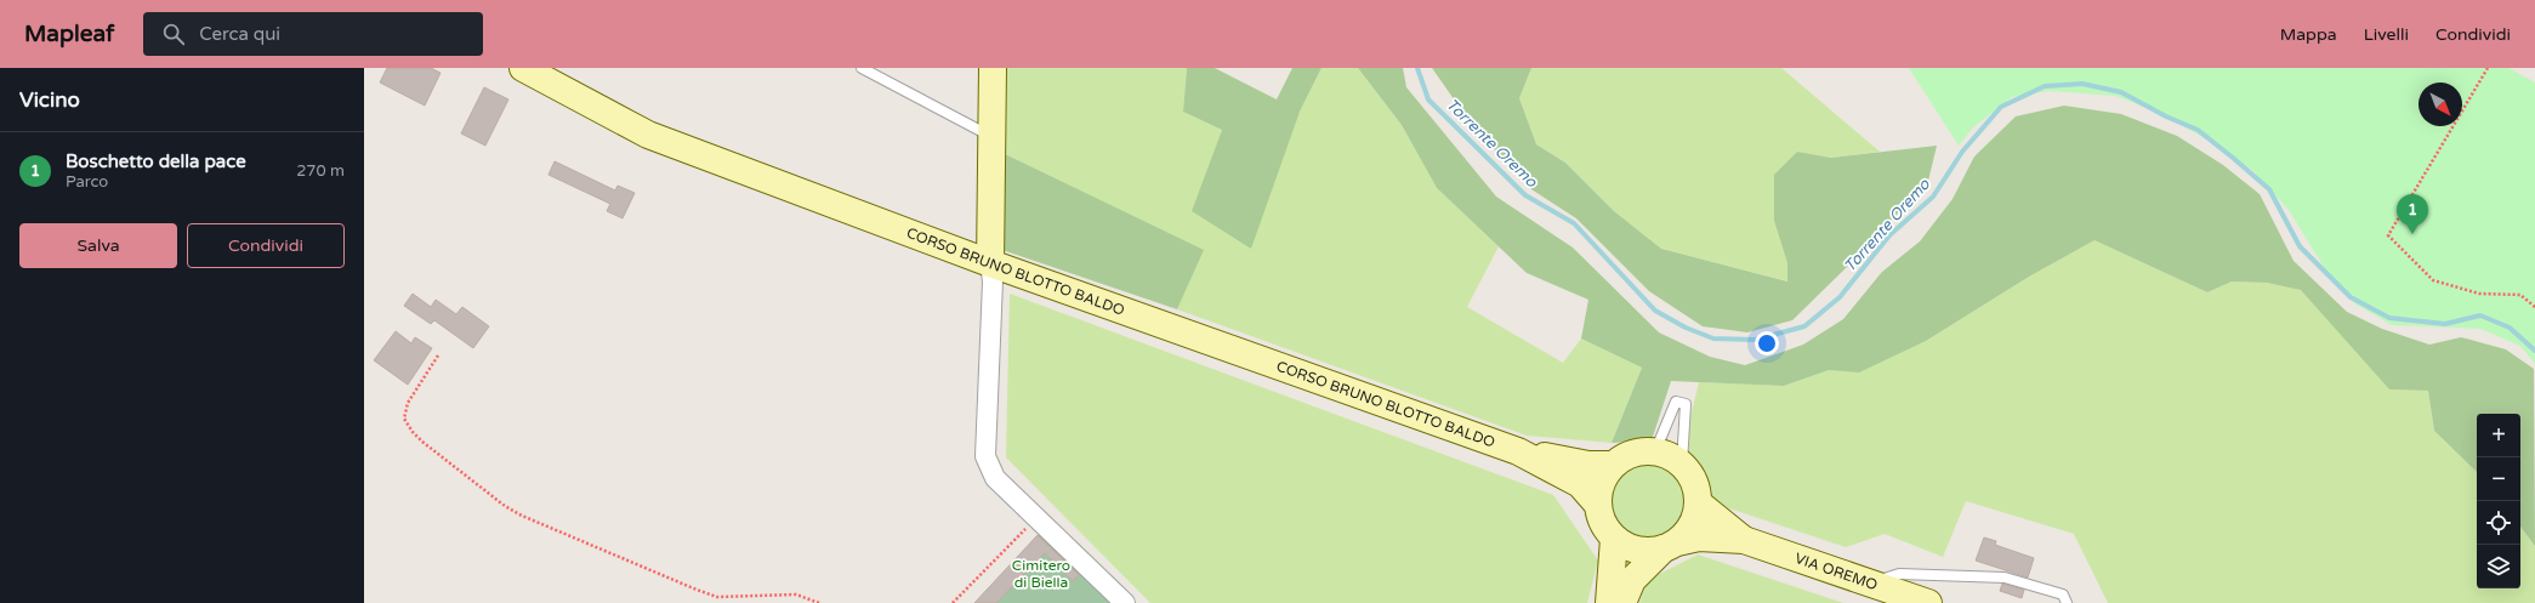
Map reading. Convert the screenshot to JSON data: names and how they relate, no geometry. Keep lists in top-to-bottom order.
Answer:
{
  "streets": {
    "main road": ["CORSO BRUNO BLOTTO BALDO", "VIA OREMO"]
  },
  "crossings": [
    ["CORSO BRUNO BLOTTO BALDO", "VIA OREMO"]
  ],
  "water": ["Torrente Oremo"],
  "parks": ["Cimitero di Biella"],
  "north": "bottom right",
  "page": {
    "header": "Mapleaf",
    "search": "Cerca qui",
    "nav": ["Mappa", "Livelli", "Condividi"],
    "heading": "Vicino",
    "list": [
      {
        "mark": "1",
        "name": "Boschetto della pace",
        "note": "Parco",
        "value": "270 m"
      }
    ],
    "pins": "1",
    "buttons": ["Salva", "Condividi"],
    "map_buttons": ["+", "−"]
  }
}
